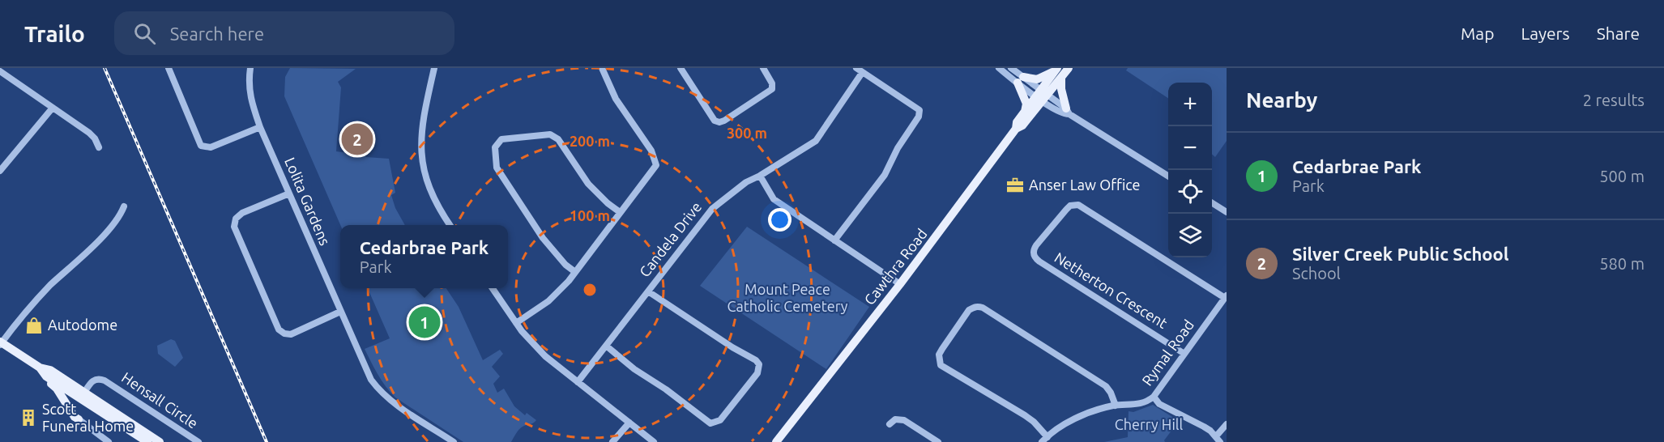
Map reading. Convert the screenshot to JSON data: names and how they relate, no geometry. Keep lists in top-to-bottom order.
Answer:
{
  "streets": {
    "main road": ["Cawthra Road"],
    "street": [
      "Lolita Gardens",
      "Candela Drive",
      "Netherton Crescent",
      "Rymal Road",
      "Hensall Circle"
    ]
  },
  "crossings": [
    ["Netherton Crescent", "Rymal Road"]
  ],
  "parks": ["Mount Peace Catholic Cemetery", "Cherry Hill"],
  "places": {
    "office": ["Anser Law Office"],
    "shop": ["Autodome"],
    "building": ["Scott Funeral Home"]
  },
  "page": {
    "header": "Trailo",
    "search": "Search here",
    "nav": ["Map", "Layers", "Share"],
    "heading": ["Nearby", "2 results"],
    "map_buttons": ["+", "−"],
    "pins": ["2", "1"],
    "list": [
      {
        "mark": "1",
        "name": "Cedarbrae Park",
        "note": "Park",
        "value": "500 m"
      },
      {
        "mark": "2",
        "name": "Silver Creek Public School",
        "note": "School",
        "value": "580 m"
      }
    ],
    "popup": ["Cedarbrae Park", "Park"]
  },
  "rings": ["300 m", "200 m", "100 m"]
}
